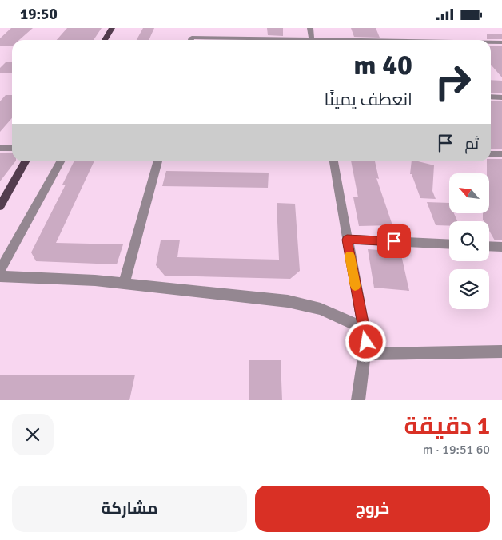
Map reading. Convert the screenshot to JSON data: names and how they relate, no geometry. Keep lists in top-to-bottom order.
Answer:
{
  "north": "top left",
  "page": {
    "status": "19:50",
    "turn": ["40 m", "انعطف يمينًا"],
    "then": "ثم",
    "heading": ["1 دقيقة", "60 m · 19:51"],
    "buttons": ["خروج", "مشاركة"]
  }
}
